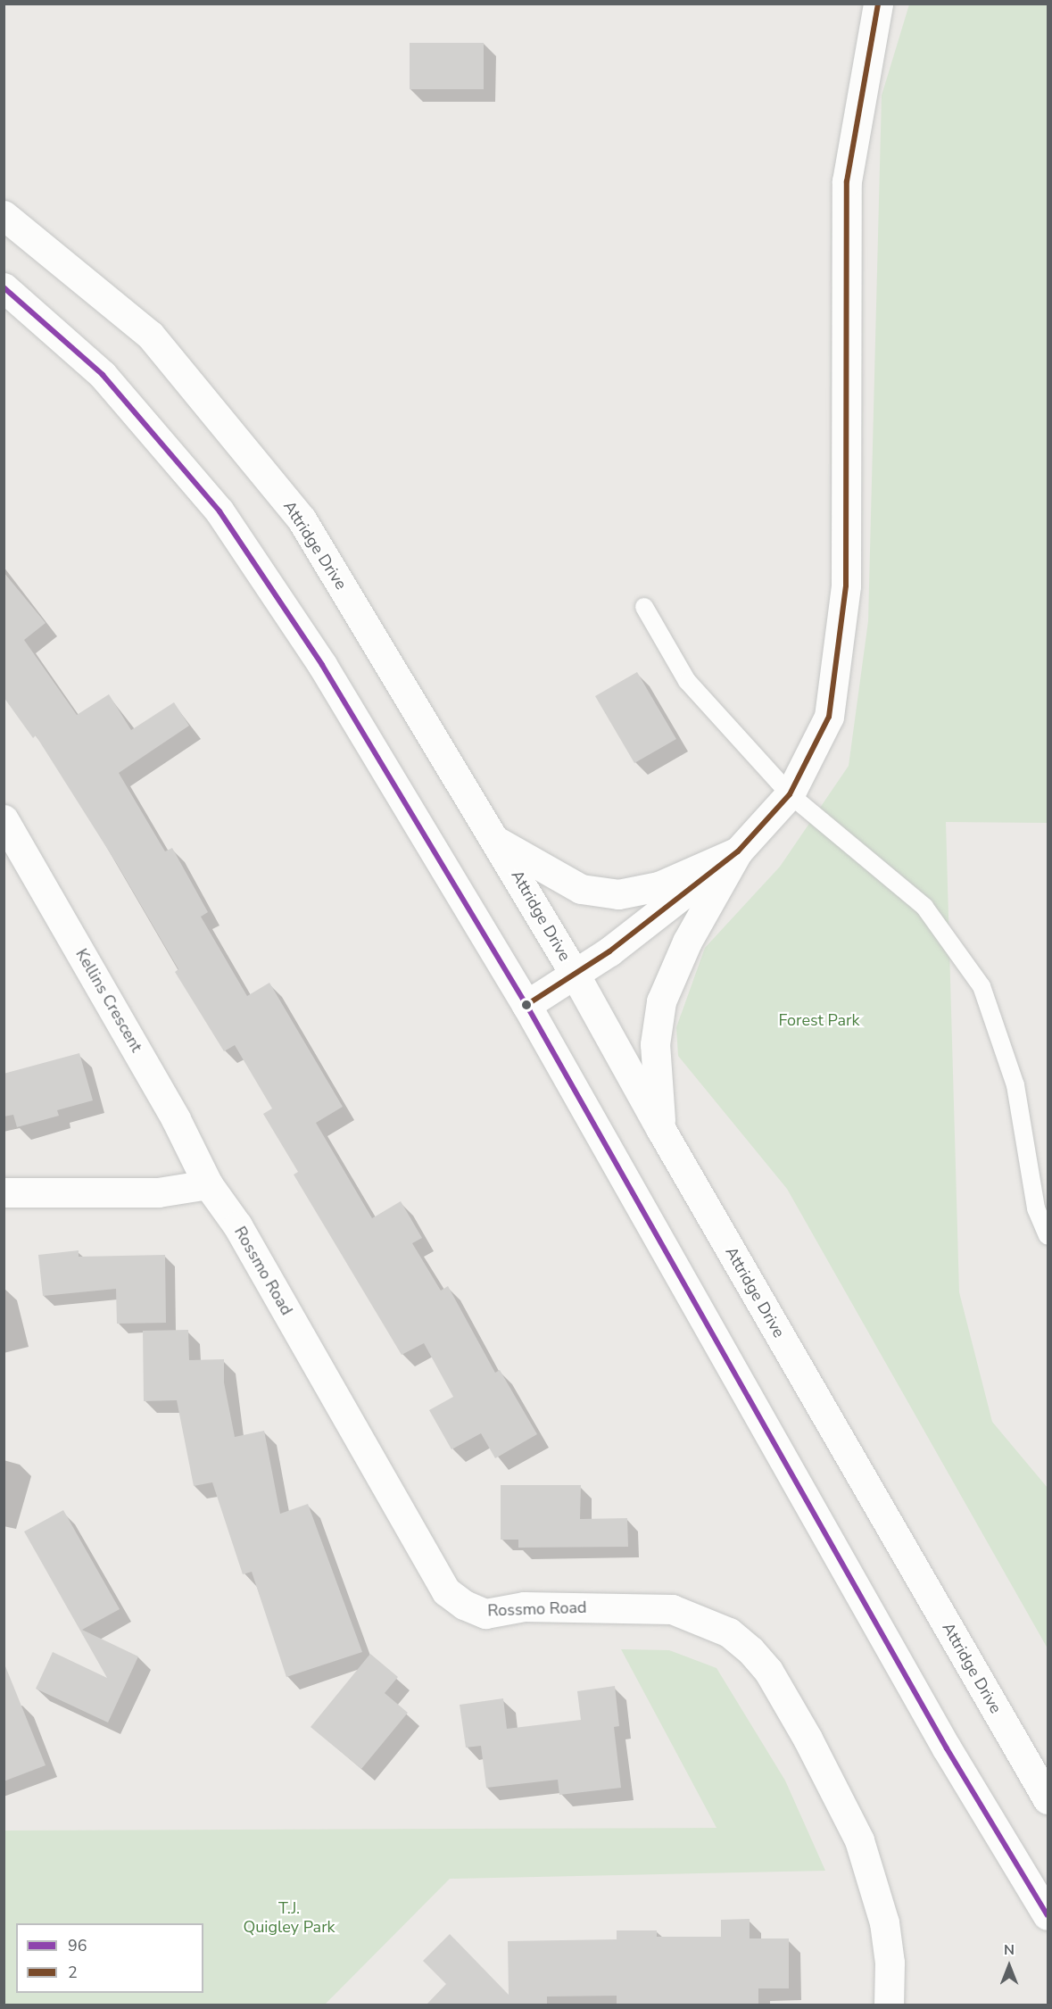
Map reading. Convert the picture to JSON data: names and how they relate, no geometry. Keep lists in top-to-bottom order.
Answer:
{
  "streets": {
    "main road": ["Attridge Drive", "Kellins Crescent", "Rossmo Road"]
  },
  "crossings": [
    ["Kellins Crescent", "Rossmo Road"]
  ],
  "parks": ["Forest Park", "T.J. Quigley Park"],
  "lines": ["transit line 2", "transit line 96"],
  "legend": ["96", "2"],
  "north": "top"
}
